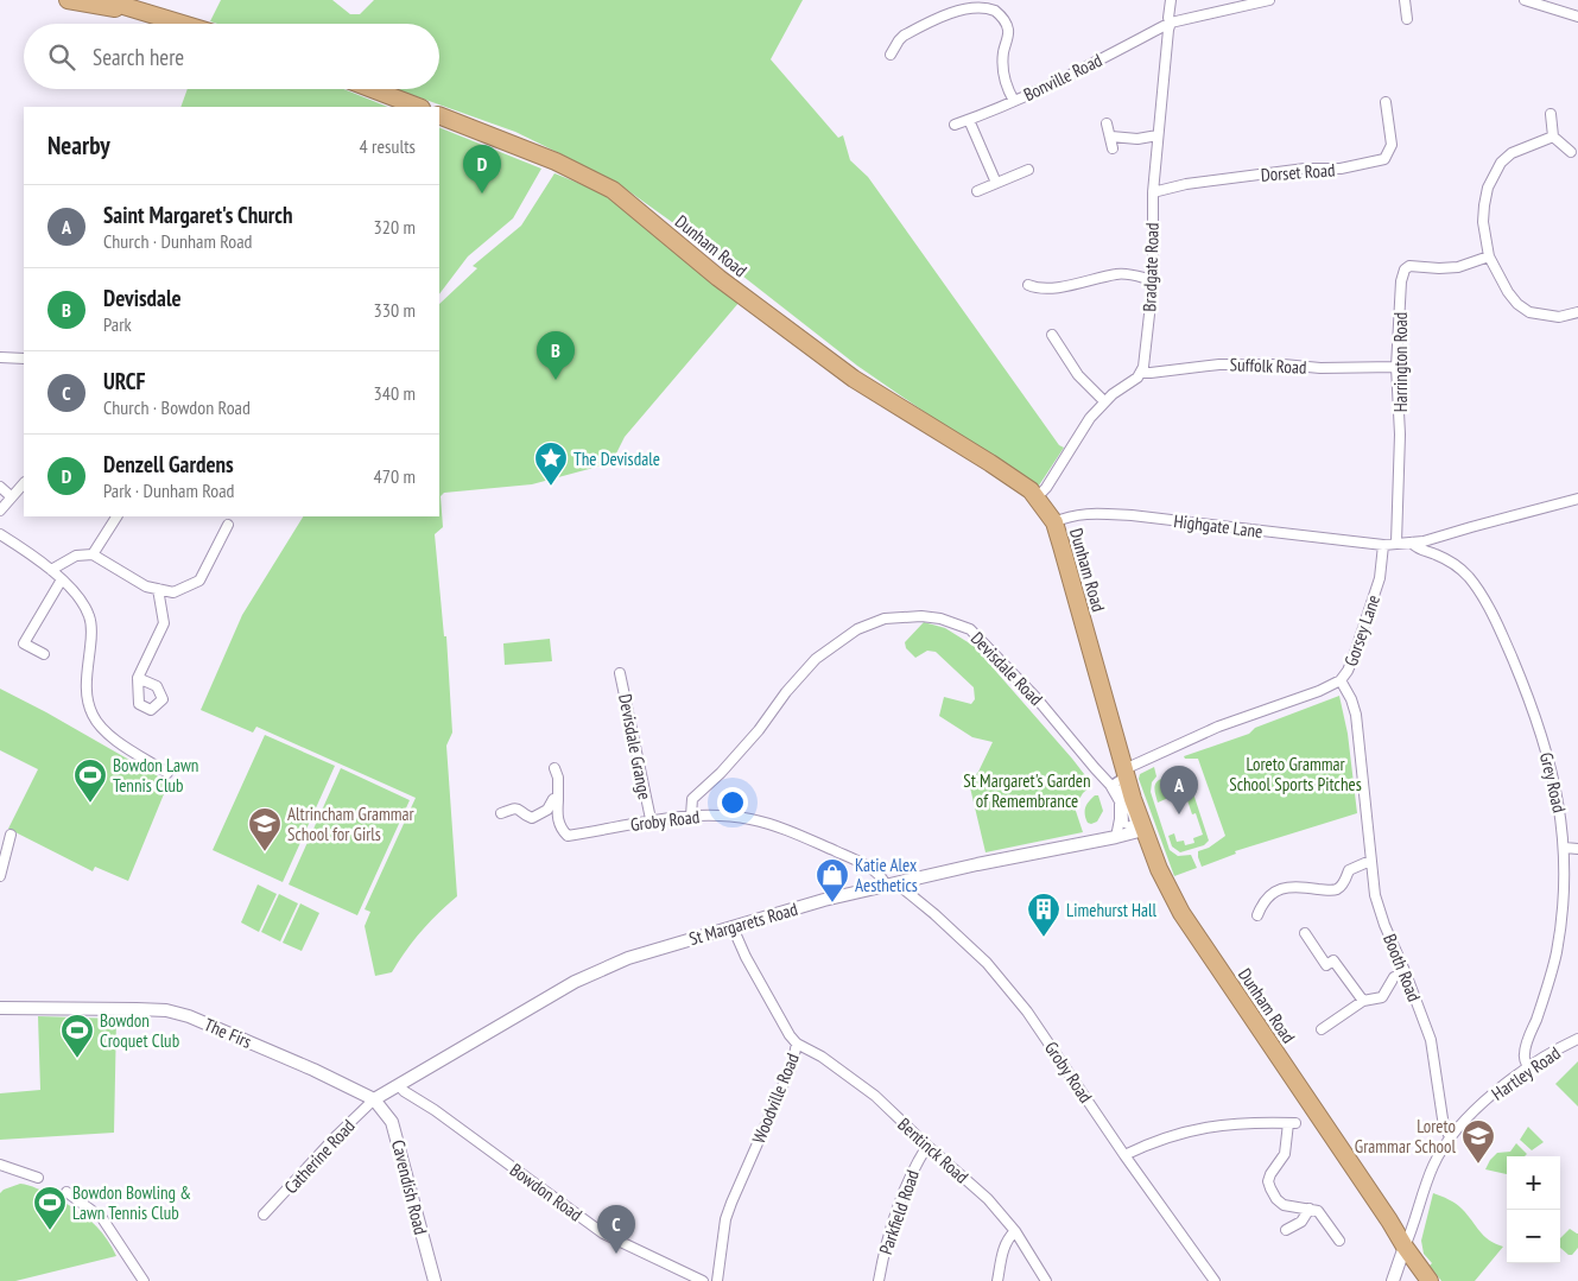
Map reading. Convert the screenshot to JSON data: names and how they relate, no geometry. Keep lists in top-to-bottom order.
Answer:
{
  "streets": {
    "highway": ["Dunham Road"],
    "street": [
      "Bonville Road",
      "Dorset Road",
      "Bradgate Road",
      "Harrington Road",
      "Suffolk Road",
      "Highgate Lane",
      "Gorsey Lane",
      "Devisdale Road",
      "Devisdale Grange",
      "Grey Road",
      "Groby Road",
      "St Margarets Road",
      "Booth Road",
      "The Firs",
      "Hartley Road",
      "Woodville Road",
      "Bentinck Road",
      "Catherine Road",
      "Cavendish Road",
      "Bowdon Road",
      "Parkfield Road"
    ]
  },
  "crossings": [
    ["Bonville Road", "Bradgate Road"],
    ["Dorset Road", "Bradgate Road"],
    ["Dunham Road", "Highgate Lane"],
    ["Dunham Road", "Gorsey Lane"],
    ["Dunham Road", "St Margarets Road"],
    ["Bradgate Road", "Suffolk Road"],
    ["Harrington Road", "Suffolk Road"],
    ["Highgate Lane", "Gorsey Lane"],
    ["Gorsey Lane", "Booth Road"],
    ["Devisdale Road", "Groby Road"],
    ["Devisdale Road", "St Margarets Road"],
    ["Devisdale Grange", "Groby Road"],
    ["Grey Road", "Hartley Road"],
    ["Groby Road", "St Margarets Road"],
    ["St Margarets Road", "The Firs"],
    ["St Margarets Road", "Woodville Road"],
    ["St Margarets Road", "Catherine Road"],
    ["St Margarets Road", "Cavendish Road"],
    ["St Margarets Road", "Bowdon Road"],
    ["Booth Road", "Hartley Road"],
    ["The Firs", "Catherine Road"],
    ["The Firs", "Cavendish Road"],
    ["Woodville Road", "Bentinck Road"],
    ["Bentinck Road", "Parkfield Road"],
    ["Catherine Road", "Cavendish Road"]
  ],
  "parks": ["Loreto Grammar School Sports Pitches", "St Margaret's Garden of Remembrance"],
  "places": {
    "place": ["The Devisdale"],
    "sports": ["Bowdon Lawn Tennis Club", "Bowdon Croquet Club", "Bowdon Bowling & Lawn Tennis Club"],
    "school or university": ["Altrincham Grammar School for Girls", "Loreto Grammar School"],
    "shop": ["Katie Alex Aesthetics"],
    "building": ["Limehurst Hall"]
  },
  "page": {
    "search": "Search here",
    "heading": ["Nearby", "4 results"],
    "pins": [
      "D",
      "B",
      "A",
      "C"
    ],
    "list": [
      {
        "mark": "A",
        "name": "Saint Margaret's Church",
        "note": "Church · Dunham Road",
        "value": "320 m"
      },
      {
        "mark": "B",
        "name": "Devisdale",
        "note": "Park",
        "value": "330 m"
      },
      {
        "mark": "C",
        "name": "URCF",
        "note": "Church · Bowdon Road",
        "value": "340 m"
      },
      {
        "mark": "D",
        "name": "Denzell Gardens",
        "note": "Park · Dunham Road",
        "value": "470 m"
      }
    ],
    "map_buttons": ["+", "−"]
  }
}
